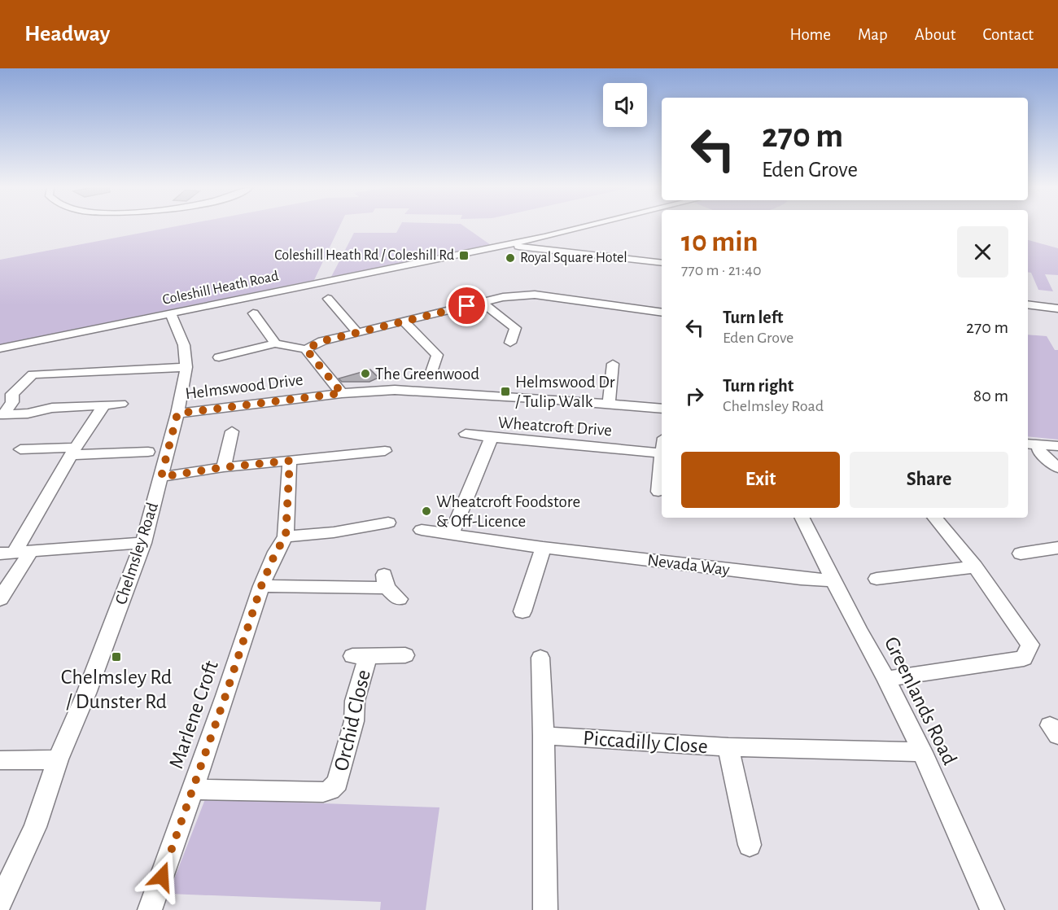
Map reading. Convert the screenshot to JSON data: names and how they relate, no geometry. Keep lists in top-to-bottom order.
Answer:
{
  "streets": {
    "street": [
      "Coleshill Heath Road",
      "Helmswood Drive",
      "Wheatcroft Drive",
      "Chelmsley Road",
      "Nevada Way",
      "Greenlands Road",
      "Marlene Croft",
      "Orchid Close",
      "Piccadilly Close"
    ]
  },
  "crossings": [
    ["Coleshill Heath Road", "Chelmsley Road"],
    ["Helmswood Drive", "Chelmsley Road"],
    ["Wheatcroft Drive", "Nevada Way"],
    ["Nevada Way", "Greenlands Road"],
    ["Greenlands Road", "Piccadilly Close"],
    ["Marlene Croft", "Orchid Close"]
  ],
  "places": {
    "transit": ["Coleshill Heath Rd / Coleshill Rd", "Helmswood Dr / Tulip Walk", "Chelmsley Rd / Dunster Rd"],
    "other": ["Royal Square Hotel", "The Greenwood", "Wheatcroft Foodstore & Off-Licence"]
  },
  "page": {
    "header": "Headway",
    "nav": [
      "Home",
      "Map",
      "About",
      "Contact"
    ],
    "turn": ["270 m", "Eden Grove"],
    "heading": ["10 min", "770 m · 21:40"],
    "list": [
      {
        "name": "Turn left",
        "note": "Eden Grove",
        "value": "270 m"
      },
      {
        "name": "Turn right",
        "note": "Chelmsley Road",
        "value": "80 m"
      }
    ],
    "buttons": ["Exit", "Share"]
  }
}
